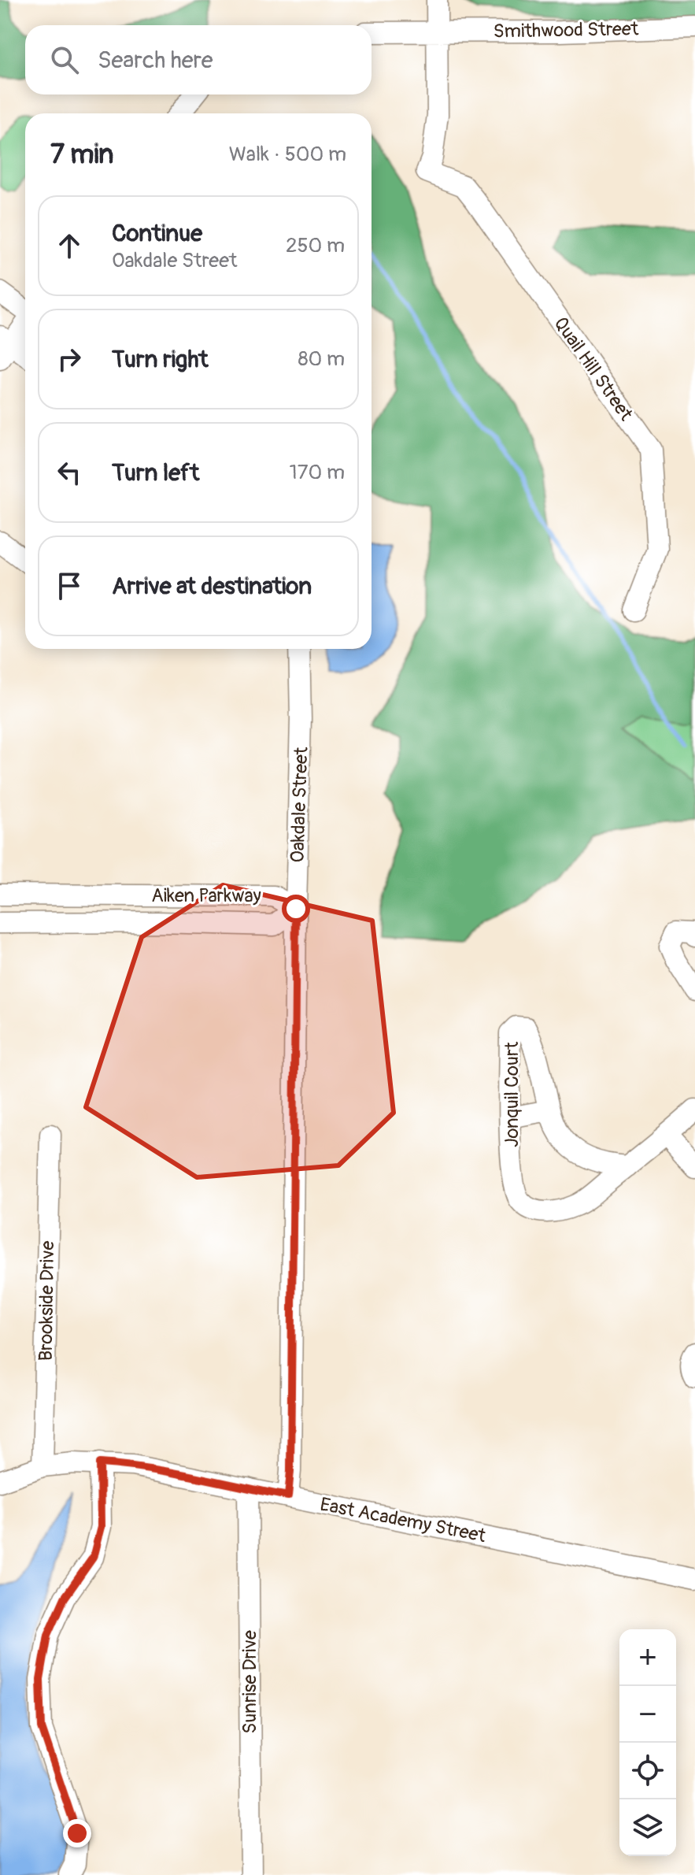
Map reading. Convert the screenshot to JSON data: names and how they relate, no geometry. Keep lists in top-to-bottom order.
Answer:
{
  "streets": {
    "street": [
      "Smithwood Street",
      "Quail Hill Street",
      "Oakdale Street",
      "Aiken Parkway",
      "Jonquil Court",
      "Brookside Drive",
      "East Academy Street",
      "Sunrise Drive"
    ]
  },
  "crossings": [
    ["Smithwood Street", "Quail Hill Street"],
    ["Oakdale Street", "Aiken Parkway"],
    ["Oakdale Street", "East Academy Street"],
    ["Brookside Drive", "East Academy Street"],
    ["East Academy Street", "Sunrise Drive"]
  ],
  "page": {
    "search": "Search here",
    "heading": ["7 min", "Walk · 500 m"],
    "list": [
      ["Continue", "Oakdale Street", "250 m"],
      ["Turn right", "80 m"],
      ["Turn left", "170 m"],
      "Arrive at destination"
    ],
    "map_buttons": ["+", "−"]
  }
}
